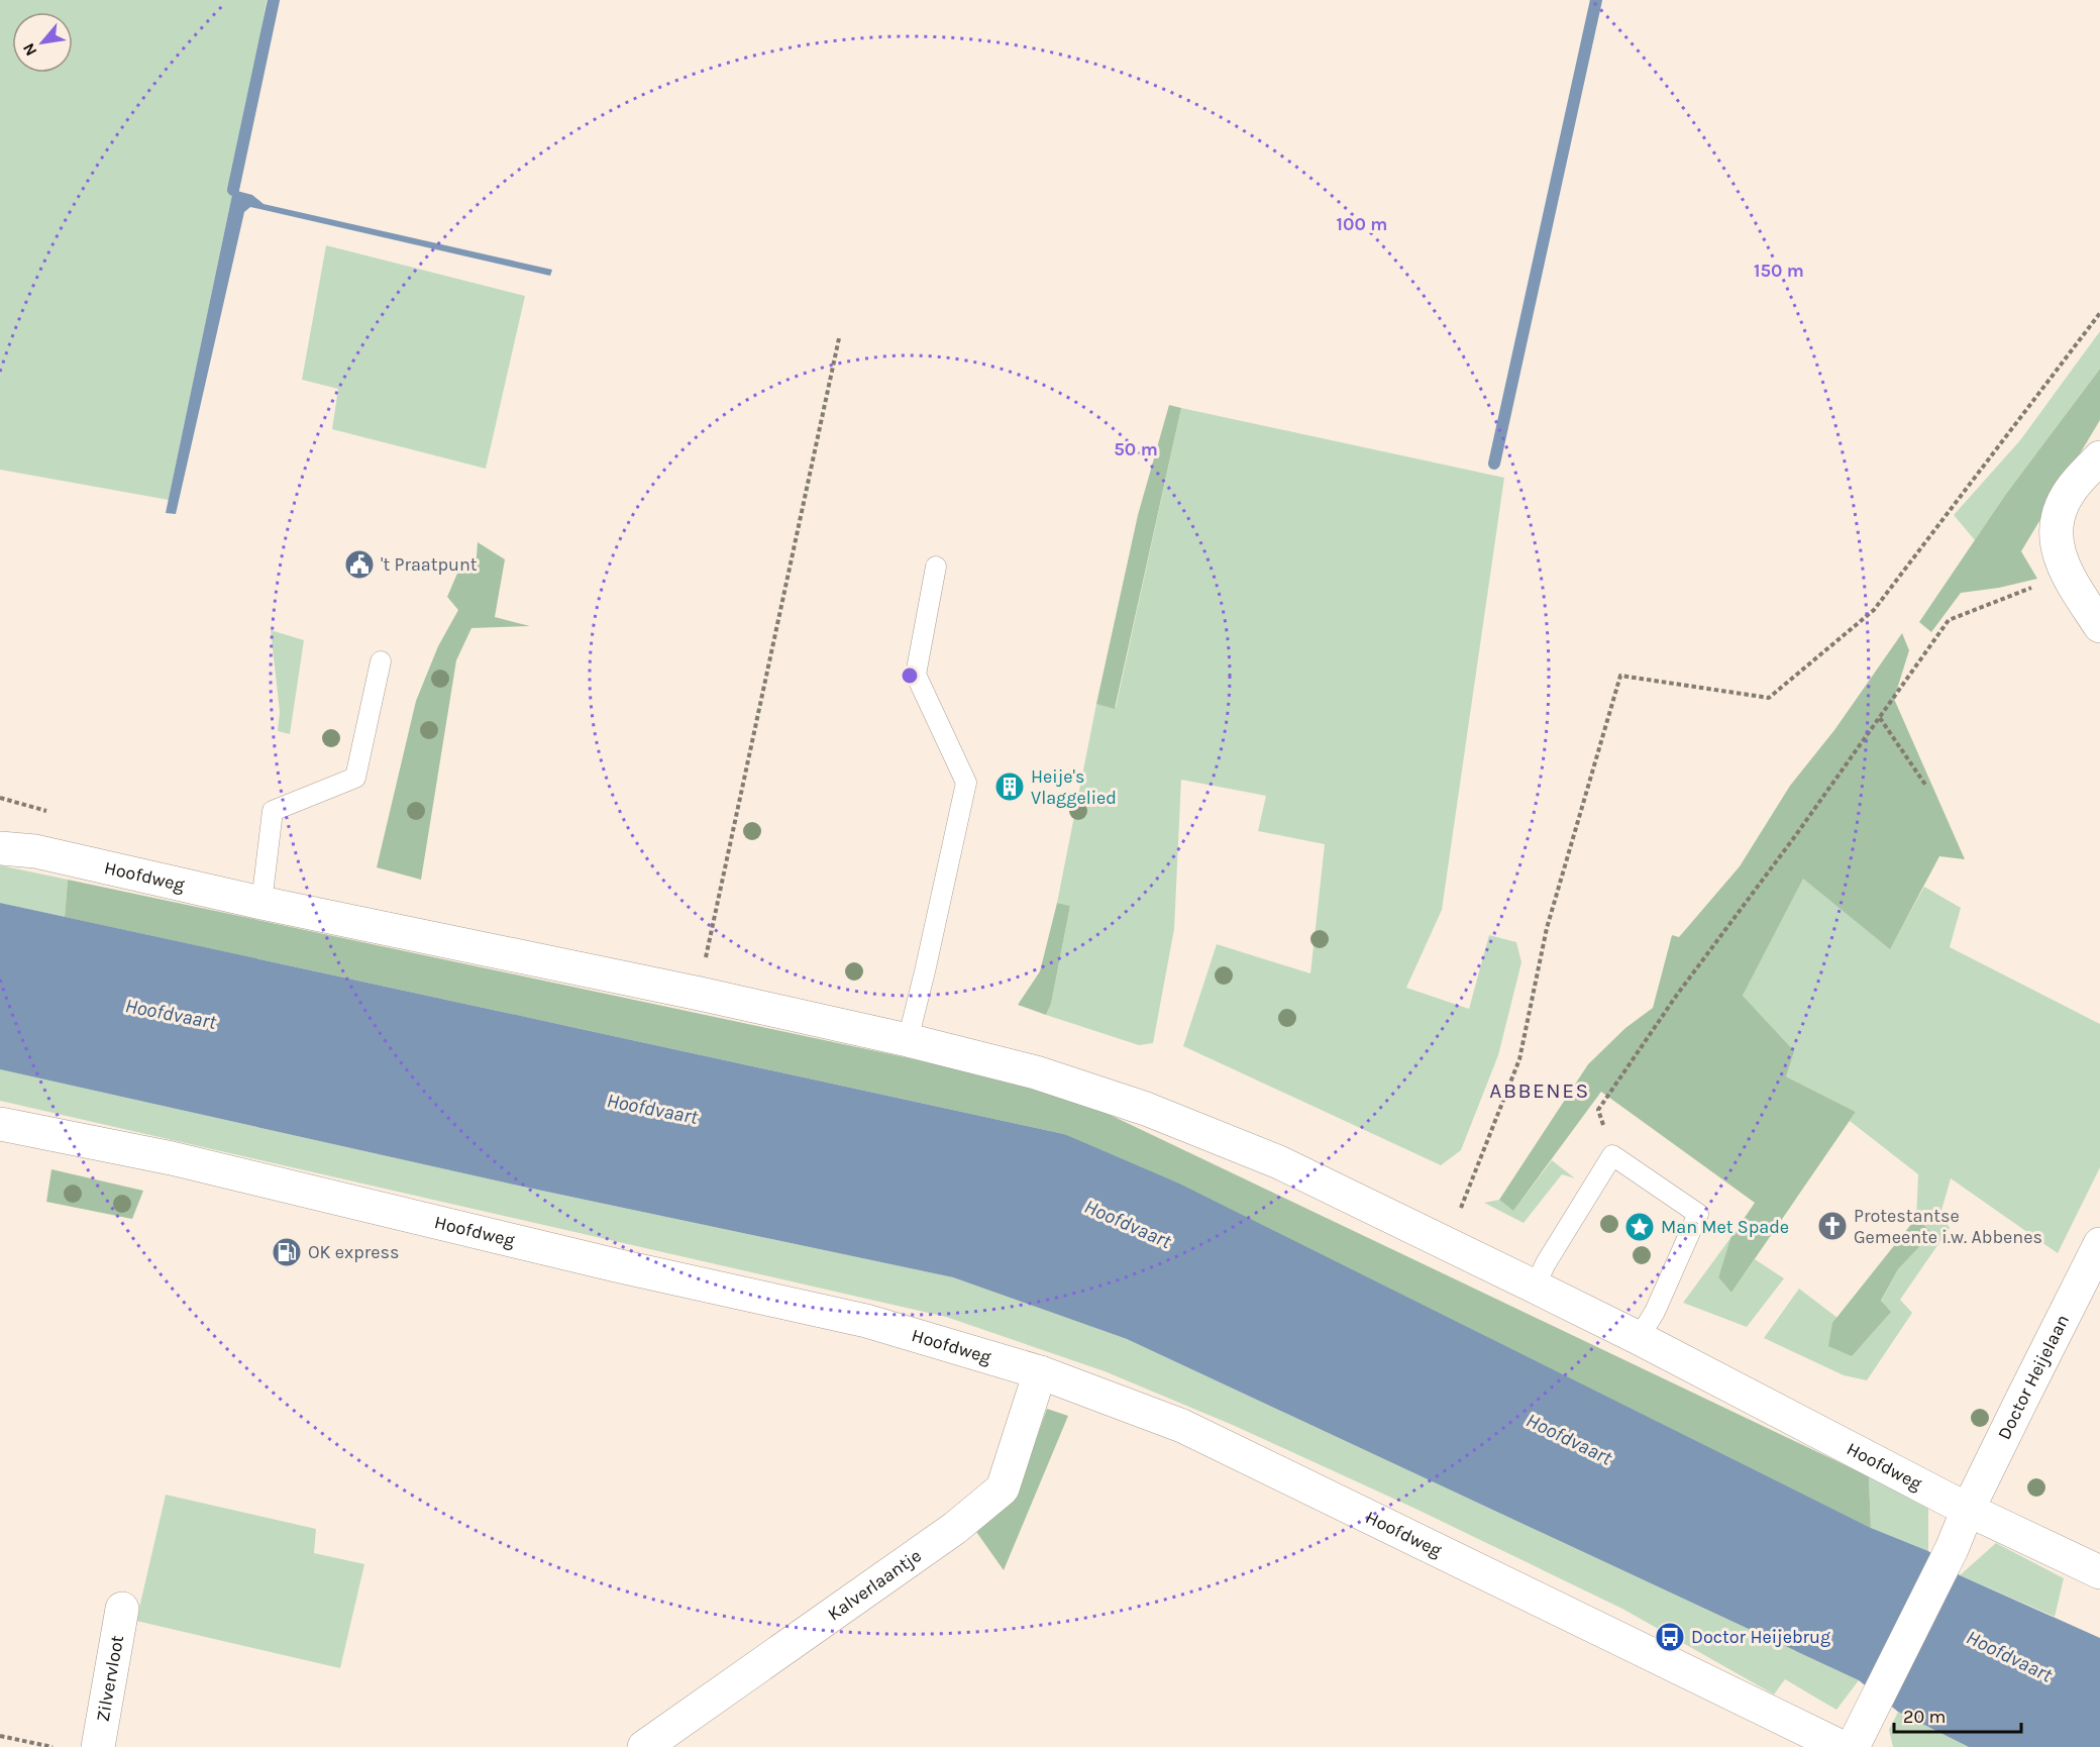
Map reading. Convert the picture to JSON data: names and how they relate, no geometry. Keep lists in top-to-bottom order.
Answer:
{
  "streets": {
    "street": [
      "Hoofdweg",
      "Doctor Heijelaan",
      "Kalverlaantje",
      "Zilvervloot"
    ]
  },
  "crossings": [
    ["Hoofdweg", "Doctor Heijelaan"],
    ["Hoofdweg", "Kalverlaantje"]
  ],
  "districts": ["ABBENES"],
  "water": ["Hoofdvaart"],
  "places": {
    "public building": ["'t Praatpunt"],
    "building": ["Heije's Vlaggelied"],
    "church": ["Protestantse Gemeente i.w. Abbenes"],
    "place": ["Man Met Spade"],
    "fuel station": ["OK express"],
    "bus stop": ["Doctor Heijebrug"]
  },
  "scale_bar": "20 m",
  "north": "bottom left",
  "rings": ["100 m", "150 m", "50 m"]
}
